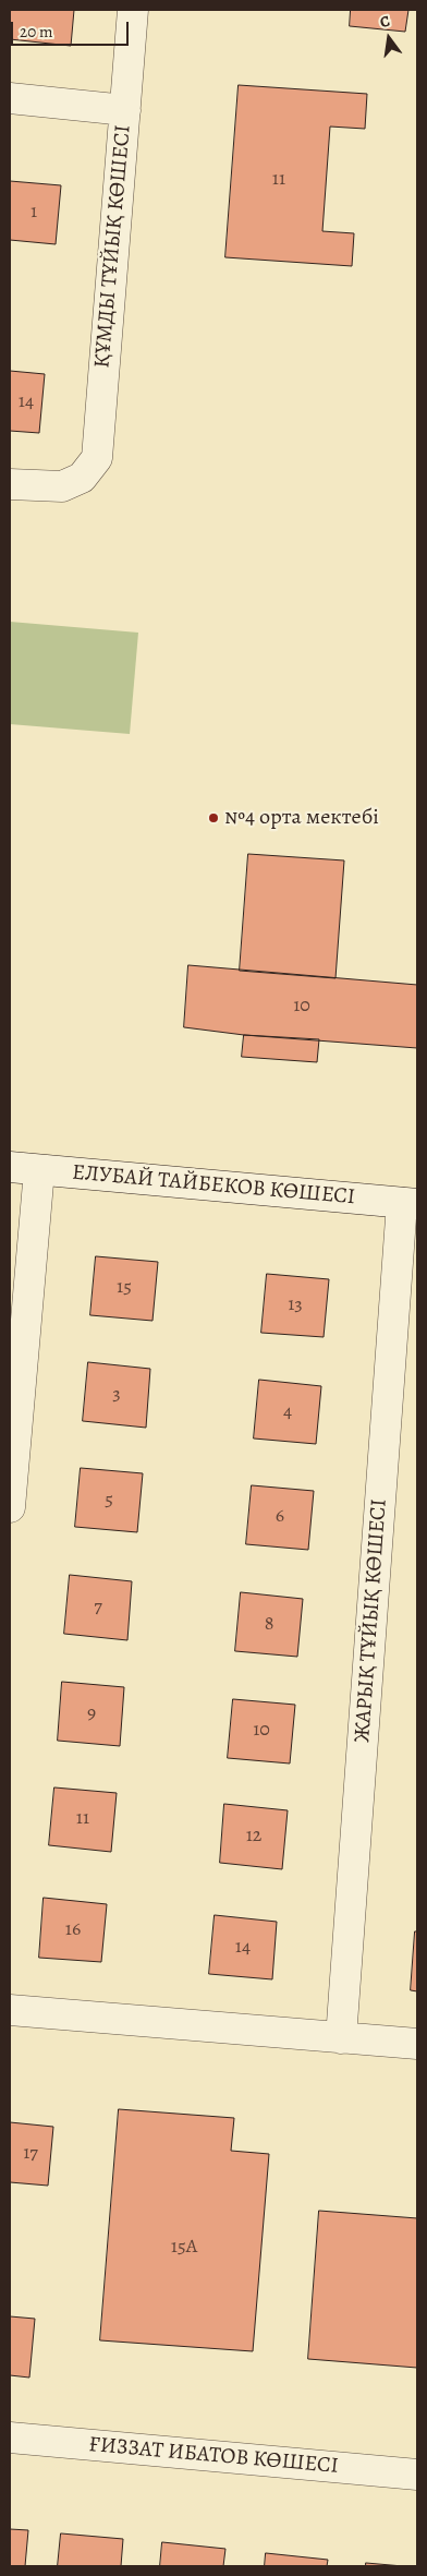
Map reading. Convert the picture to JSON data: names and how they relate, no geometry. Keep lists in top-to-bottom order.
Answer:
{
  "streets": {
    "street": [
      "ҚҰМДЫ ТҰЙЫҚ КӨШЕСІ",
      "ЕЛУБАЙ ТАЙБЕКОВ КӨШЕСІ",
      "ЖАРЫҚ ТҰЙЫҚ КӨШЕСІ",
      "ҒИЗЗАТ ИБАТОВ КӨШЕСІ"
    ]
  },
  "crossings": [
    ["ЕЛУБАЙ ТАЙБЕКОВ КӨШЕСІ", "ЖАРЫҚ ТҰЙЫҚ КӨШЕСІ"]
  ],
  "places": ["№4 орта мектебі"],
  "house_numbers": [
    "11",
    "1",
    "14",
    "10",
    "15",
    "13",
    "3",
    "4",
    "5",
    "6",
    "7",
    "8",
    "9",
    "10",
    "11",
    "12",
    "16",
    "14",
    "17",
    "15А"
  ],
  "scale_bar": "20 m",
  "north": "top"
}
